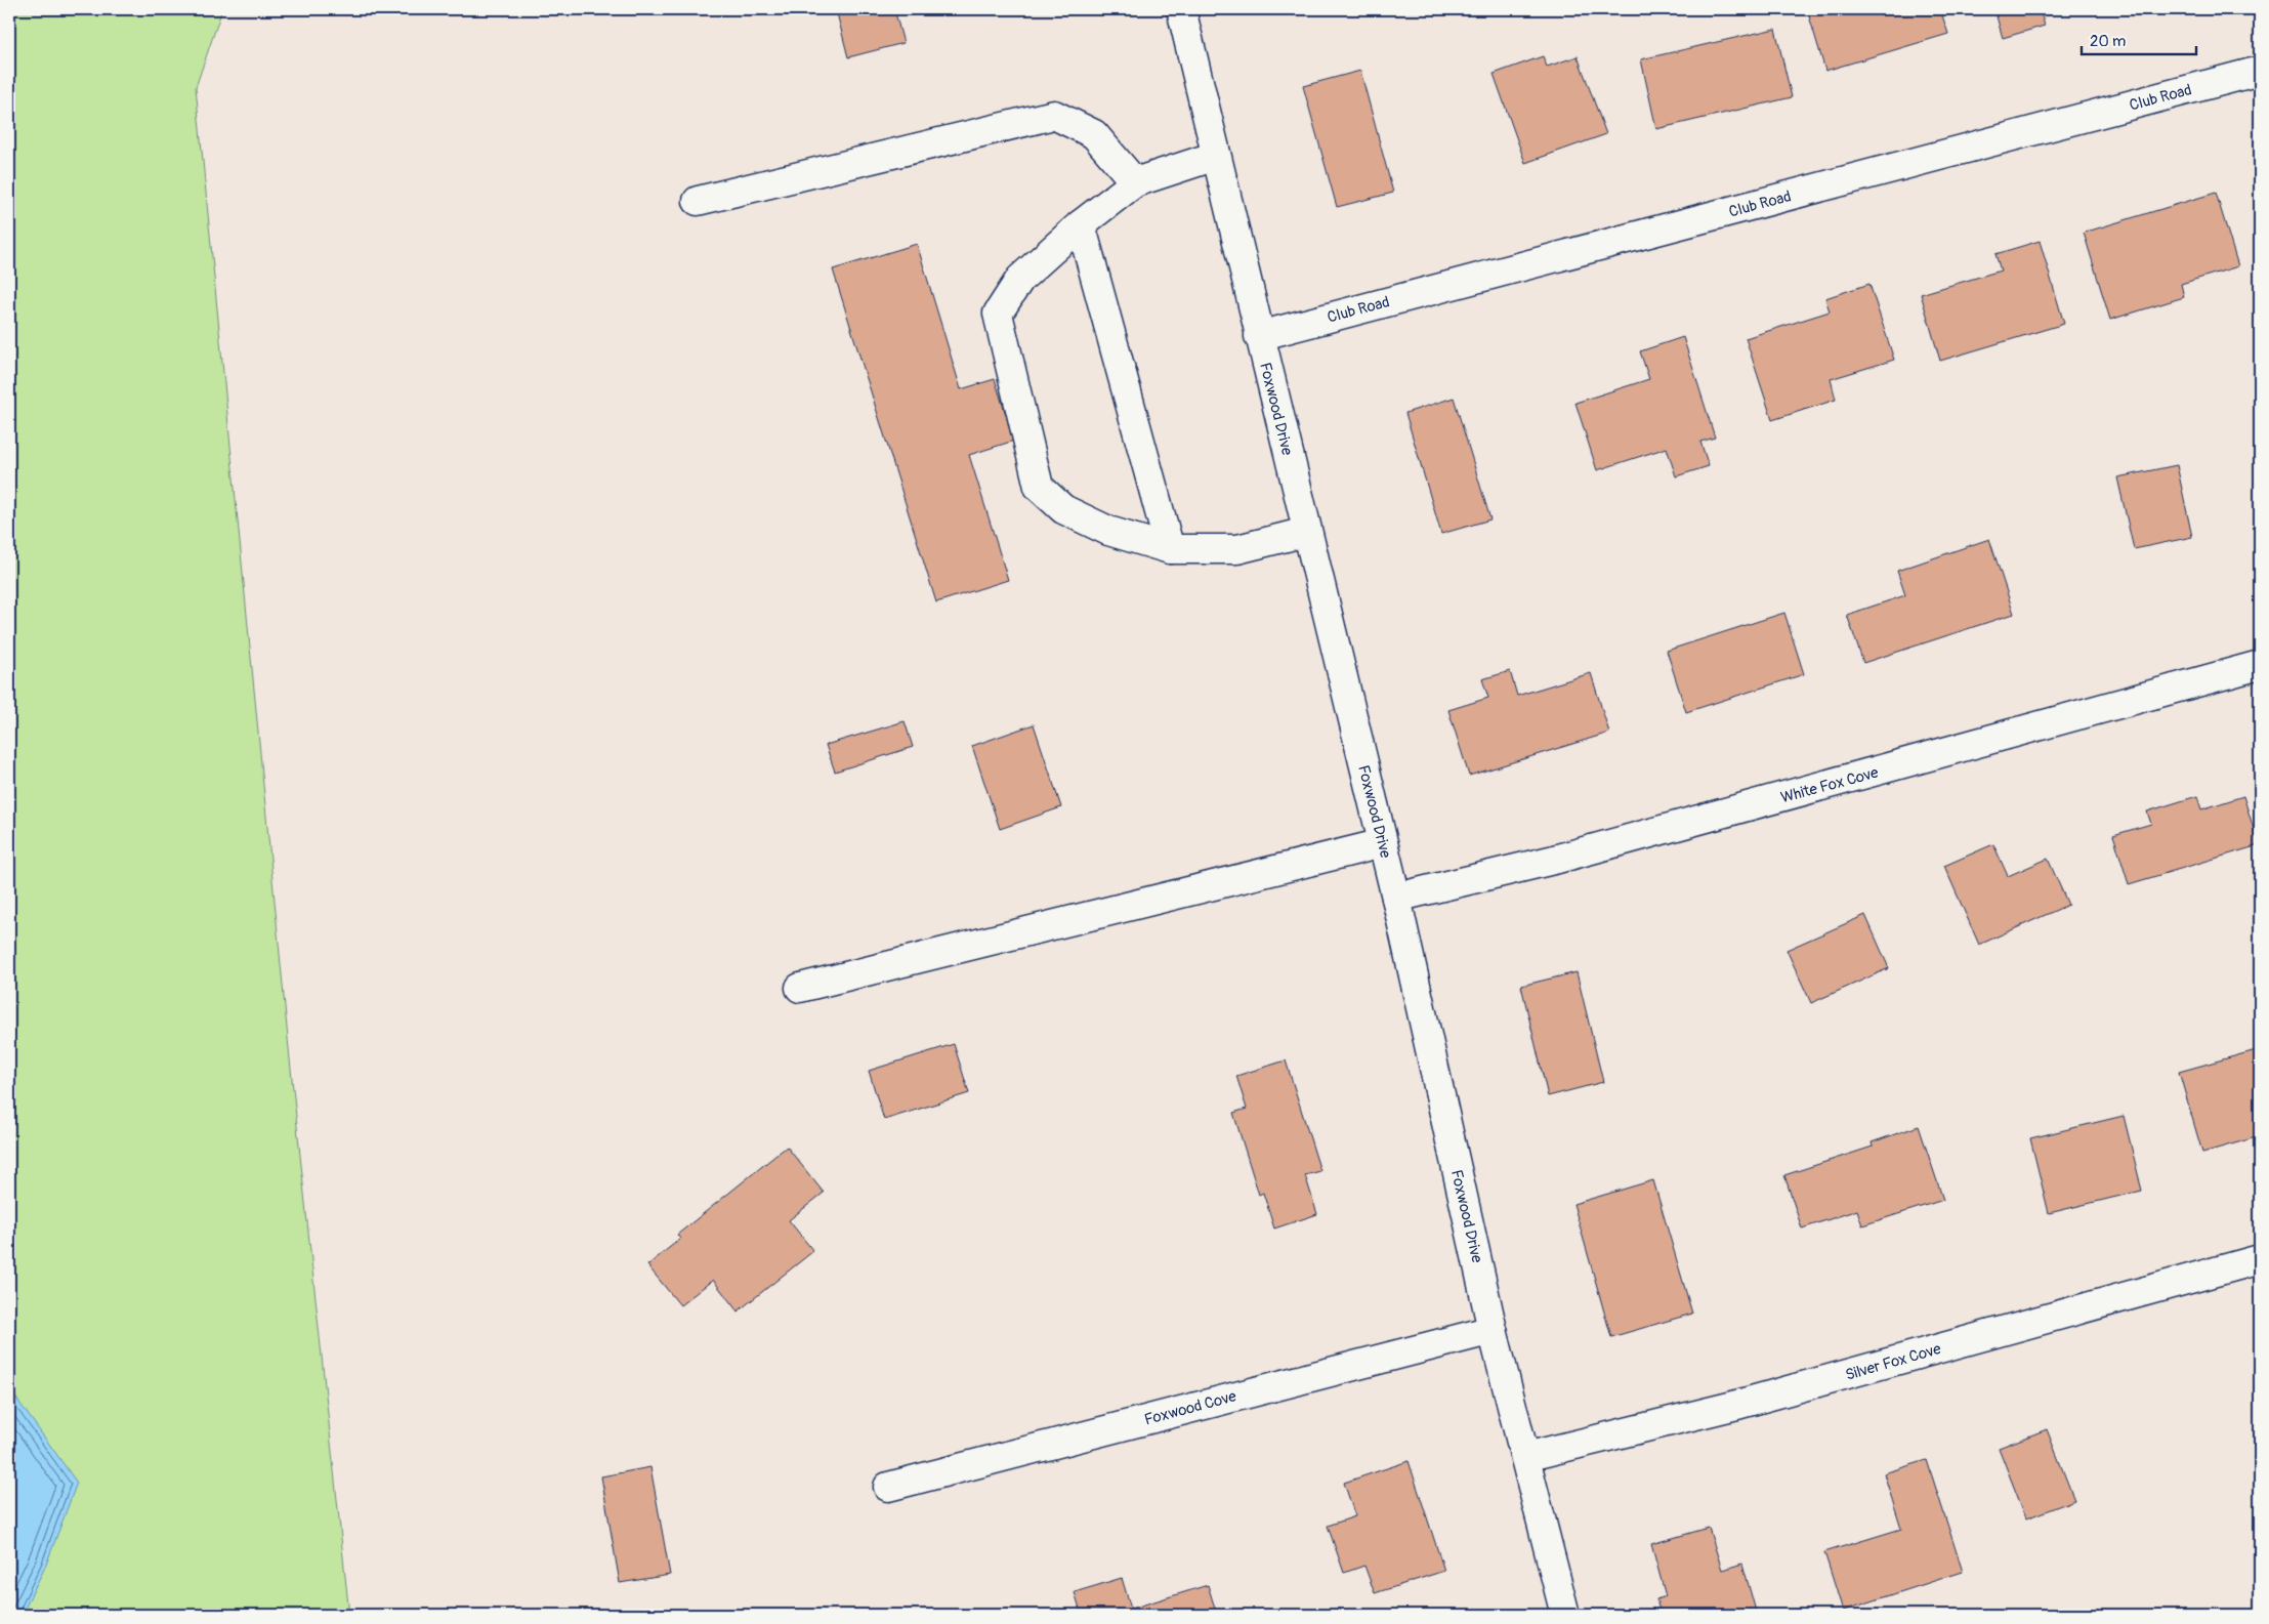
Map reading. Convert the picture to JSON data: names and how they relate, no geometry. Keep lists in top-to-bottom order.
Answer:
{
  "streets": {
    "street": [
      "Club Road",
      "Foxwood Drive",
      "White Fox Cove",
      "Silver Fox Cove",
      "Foxwood Cove"
    ]
  },
  "crossings": [
    ["Club Road", "Foxwood Drive"],
    ["Foxwood Drive", "White Fox Cove"],
    ["Foxwood Drive", "Silver Fox Cove"],
    ["Foxwood Drive", "Foxwood Cove"]
  ],
  "scale_bar": "20 m"
}
